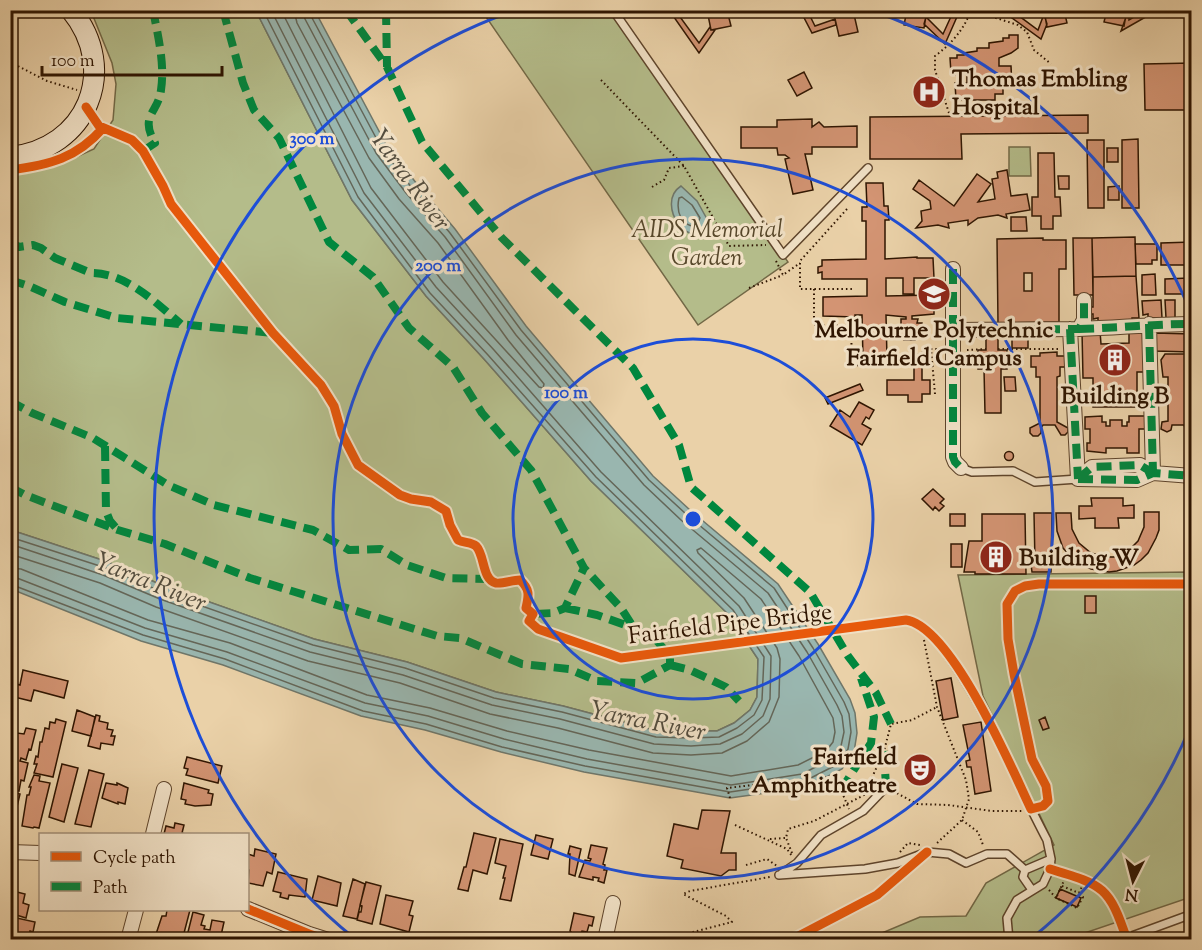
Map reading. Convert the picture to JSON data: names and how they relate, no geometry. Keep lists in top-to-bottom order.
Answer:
{
  "streets": {
    "cycle path": ["Fairfield Pipe Bridge"]
  },
  "water": ["Yarra River"],
  "parks": ["AIDS Memorial Garden"],
  "places": {
    "hospital": ["Thomas Embling Hospital"],
    "school or university": ["Melbourne Polytechnic Fairfield Campus"],
    "building": ["Building B", "Building W"],
    "theatre": ["Fairfield Amphitheatre"]
  },
  "legend": ["Cycle path", "Path"],
  "scale_bar": "100 m",
  "north": "bottom",
  "rings": ["300 m", "200 m", "100 m"]
}
